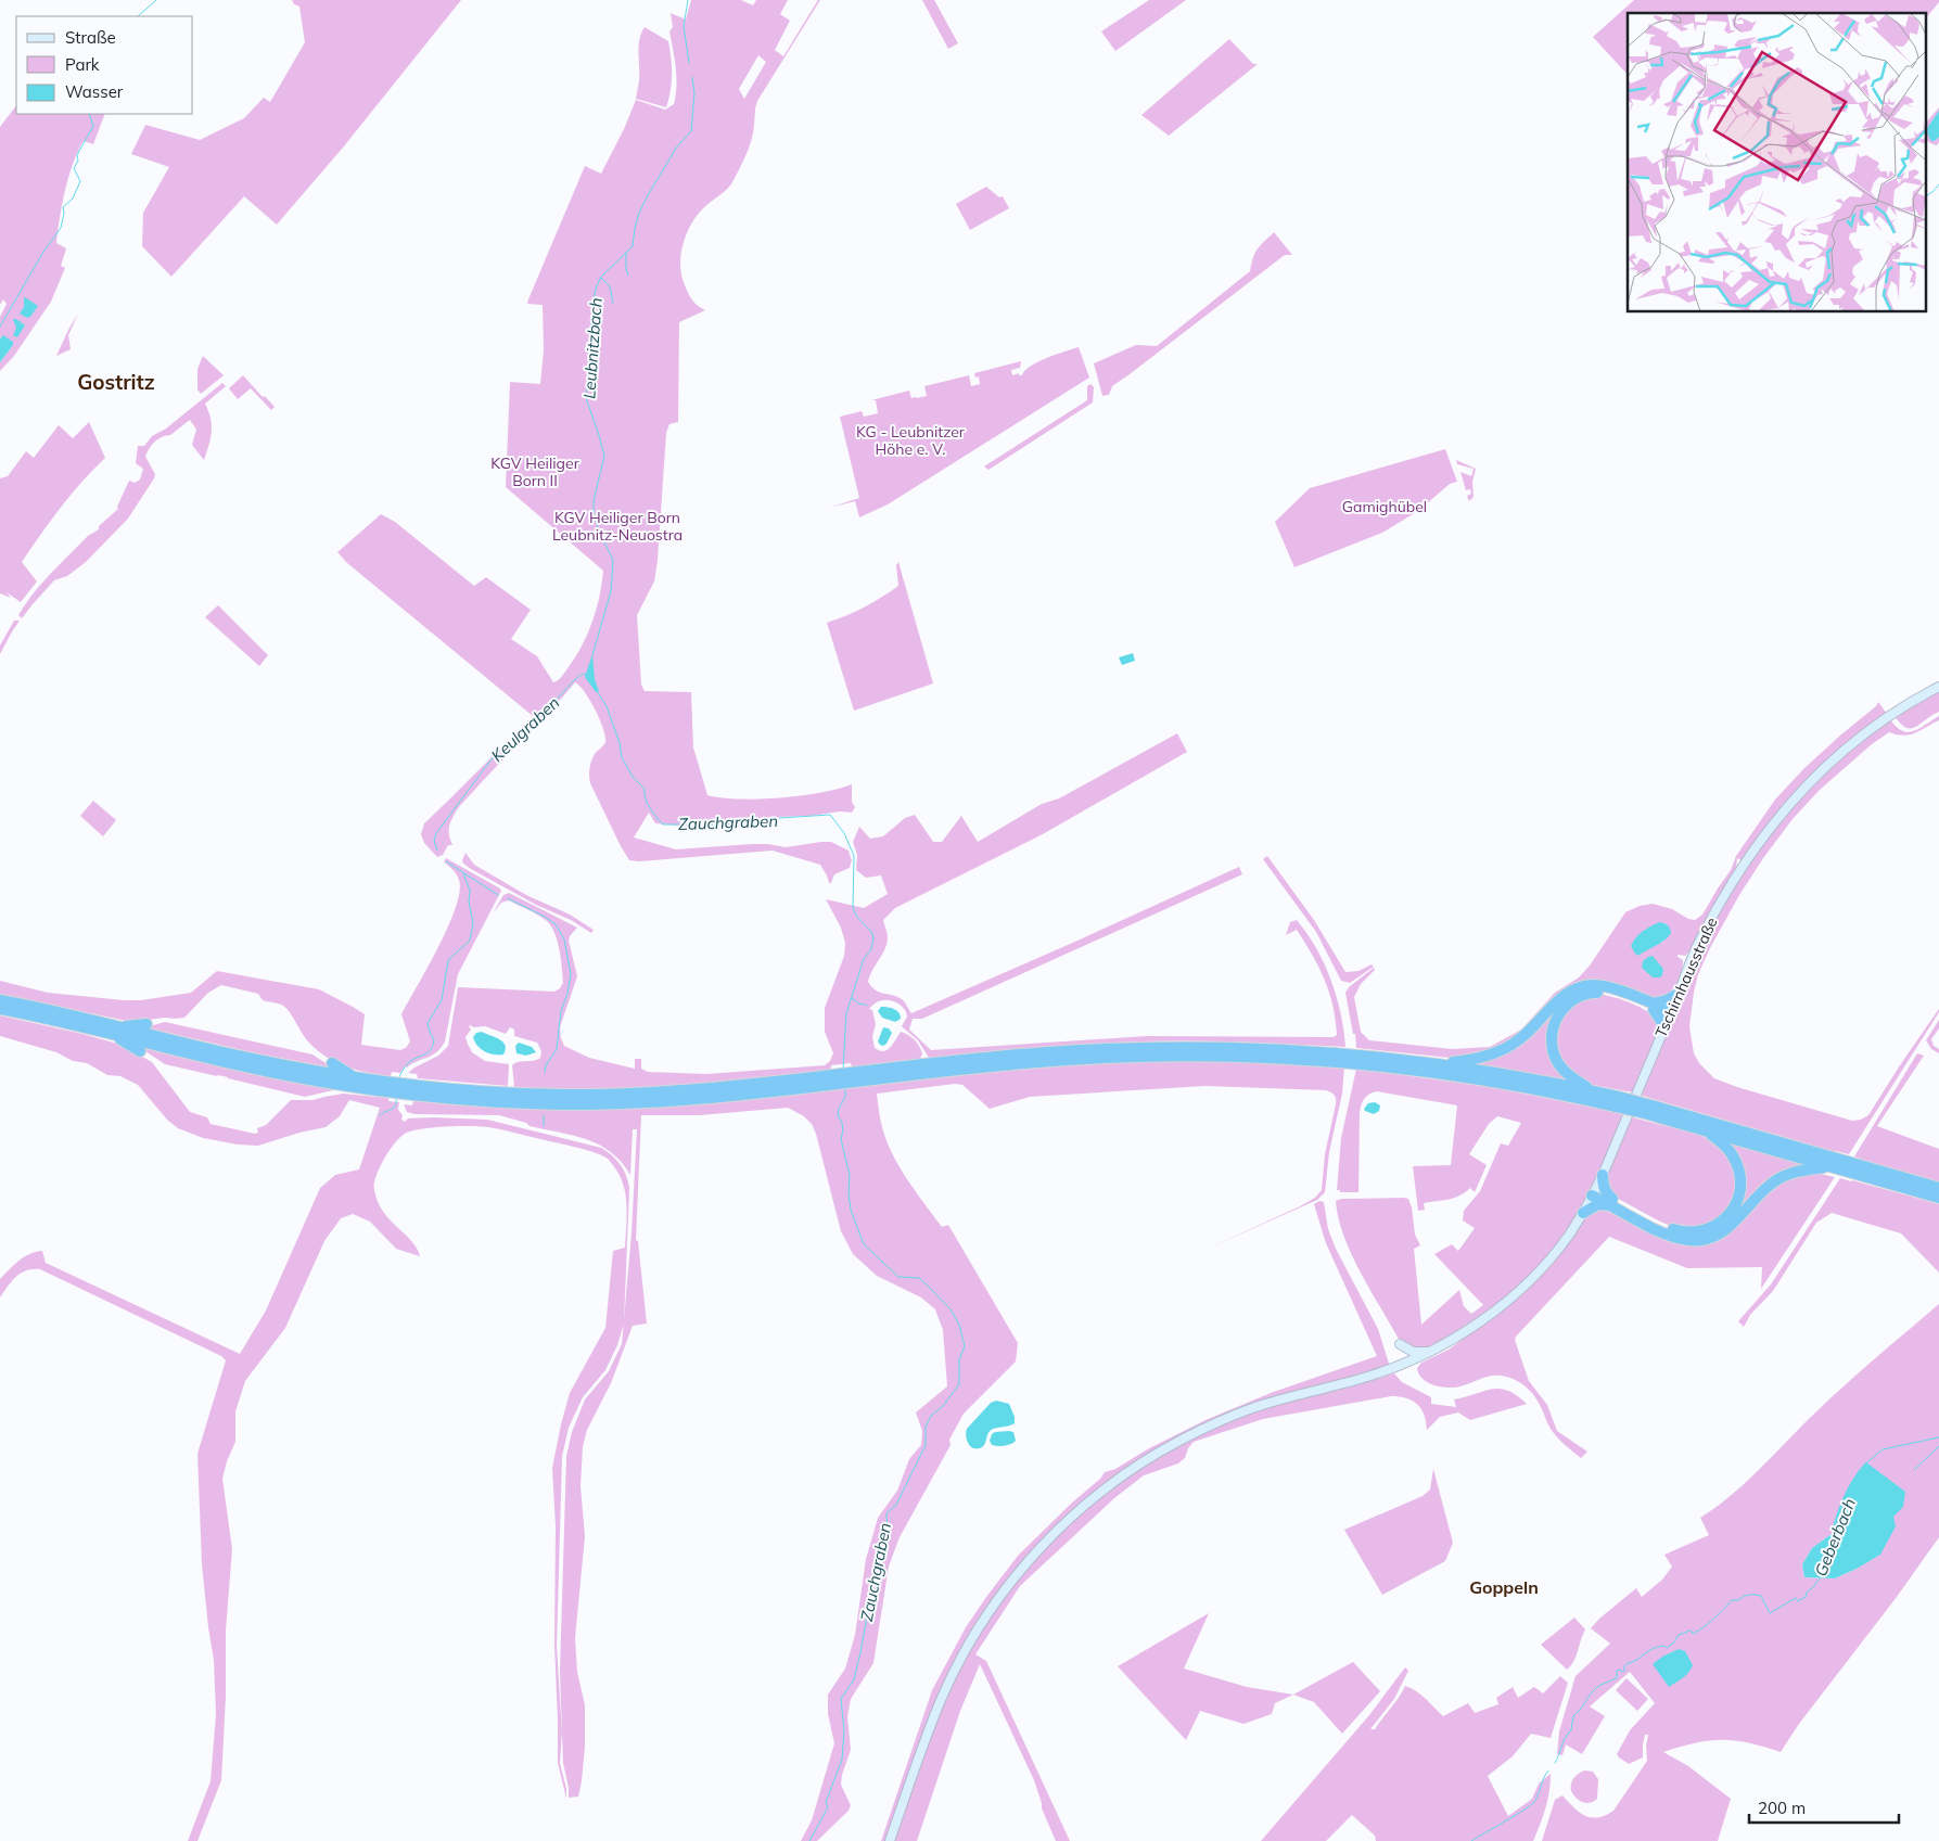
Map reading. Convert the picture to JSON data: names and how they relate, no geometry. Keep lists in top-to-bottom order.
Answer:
{
  "streets": {
    "main road": ["Tschirnhausstraße"]
  },
  "districts": ["Gostritz", "Goppeln"],
  "water": [
    "Leubnitzbach",
    "Keulgraben",
    "Zauchgraben",
    "Geberbach"
  ],
  "parks": [
    "KG - Leubnitzer Höhe e. V.",
    "KGV Heiliger Born II",
    "Gamighübel",
    "KGV Heiliger Born Leubnitz-Neuostra"
  ],
  "legend": ["Straße", "Park", "Wasser"],
  "scale_bar": "200 m"
}
